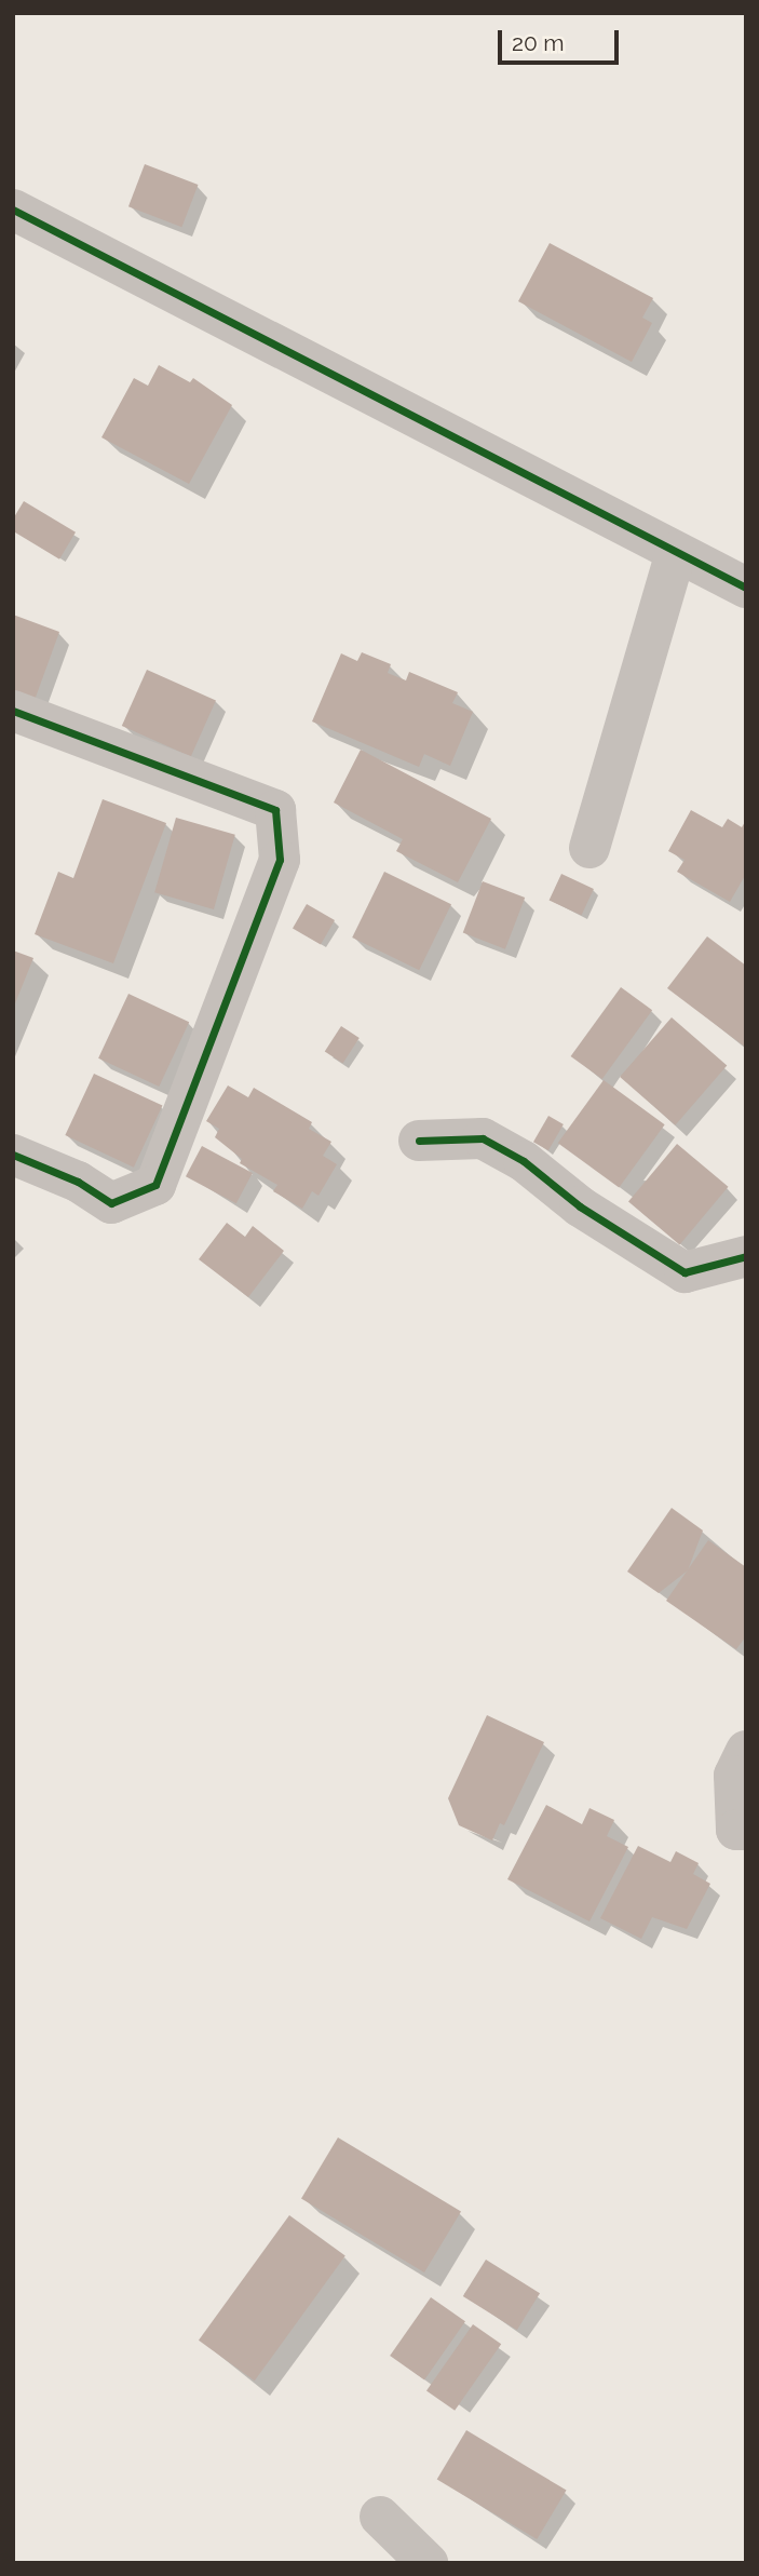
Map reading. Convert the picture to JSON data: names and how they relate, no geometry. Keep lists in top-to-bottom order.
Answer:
{
  "scale_bar": "20 m"
}
